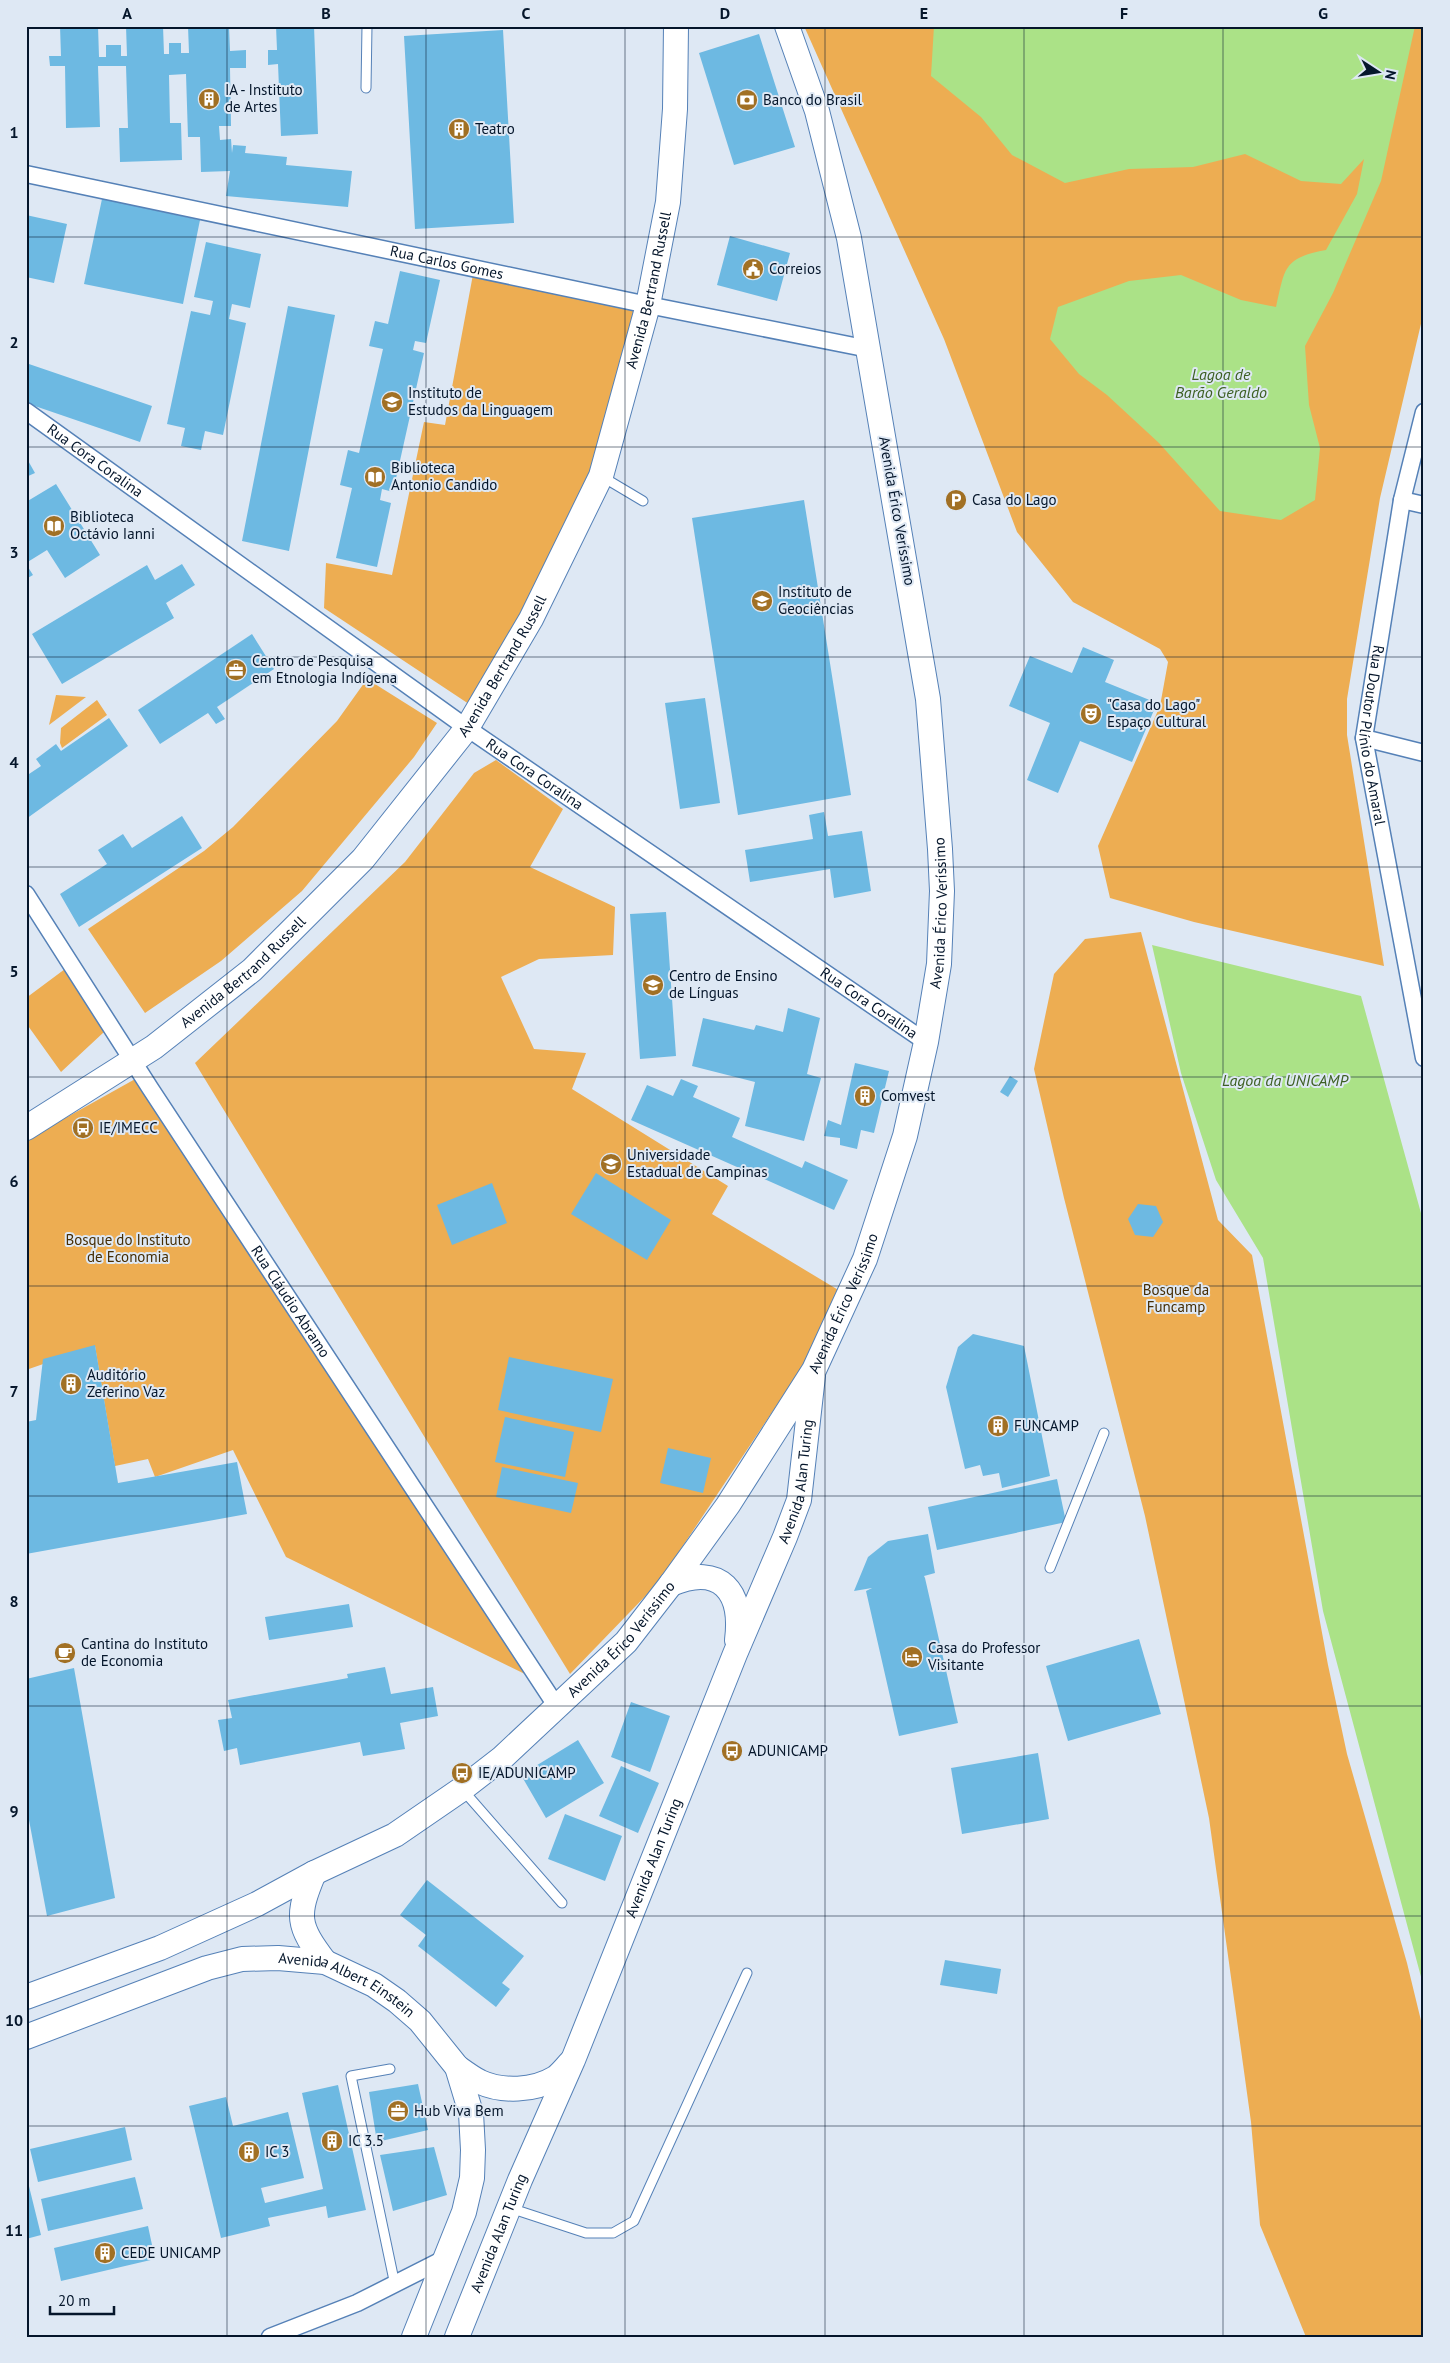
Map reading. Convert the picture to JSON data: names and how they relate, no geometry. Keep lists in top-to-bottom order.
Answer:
{
  "streets": {
    "street": [
      "Rua Carlos Gomes",
      "Avenida Bertrand Russell",
      "Rua Cora Coralina",
      "Avenida Érico Veríssimo",
      "Rua Doutor Plínio do Amaral",
      "Rua Cláudio Abramo",
      "Avenida Alan Turing",
      "Avenida Albert Einstein"
    ]
  },
  "crossings": [
    ["Rua Carlos Gomes", "Avenida Bertrand Russell"],
    ["Rua Carlos Gomes", "Avenida Érico Veríssimo"],
    ["Avenida Bertrand Russell", "Rua Cora Coralina"],
    ["Avenida Bertrand Russell", "Rua Cláudio Abramo"],
    ["Rua Cora Coralina", "Avenida Érico Veríssimo"],
    ["Avenida Érico Veríssimo", "Rua Cláudio Abramo"],
    ["Avenida Érico Veríssimo", "Avenida Alan Turing"]
  ],
  "water": ["Lagoa de Barão Geraldo", "Lagoa da UNICAMP"],
  "parks": ["Bosque do Instituto de Economia", "Bosque da Funcamp"],
  "places": {
    "building": [
      "IA - Instituto de Artes",
      "Teatro",
      "Comvest",
      "Auditório Zeferino Vaz",
      "FUNCAMP",
      "IC 3.5",
      "IC 3",
      "CEDE UNICAMP"
    ],
    "bank": ["Banco do Brasil"],
    "public building": ["Correios"],
    "school or university": [
      "Instituto de Estudos da Linguagem",
      "Instituto de Geociências",
      "Centro de Ensino de Línguas",
      "Universidade Estadual de Campinas"
    ],
    "library": ["Biblioteca Antonio Candido", "Biblioteca Octávio Ianni"],
    "parking": ["Casa do Lago"],
    "office": ["Centro de Pesquisa em Etnologia Indígena", "Hub Viva Bem"],
    "theatre": ["\"Casa do Lago\" Espaço Cultural"],
    "bus stop": ["IE/IMECC", "ADUNICAMP", "IE/ADUNICAMP"],
    "cafe": ["Cantina do Instituto de Economia"],
    "hotel": ["Casa do Professor Visitante"]
  },
  "scale_bar": "20 m",
  "north": "right",
  "grid": {
    "columns": [
      "A",
      "B",
      "C",
      "D",
      "E",
      "F",
      "G"
    ],
    "rows": [
      "1",
      "2",
      "3",
      "4",
      "5",
      "6",
      "7",
      "8",
      "9",
      "10",
      "11"
    ]
  }
}
